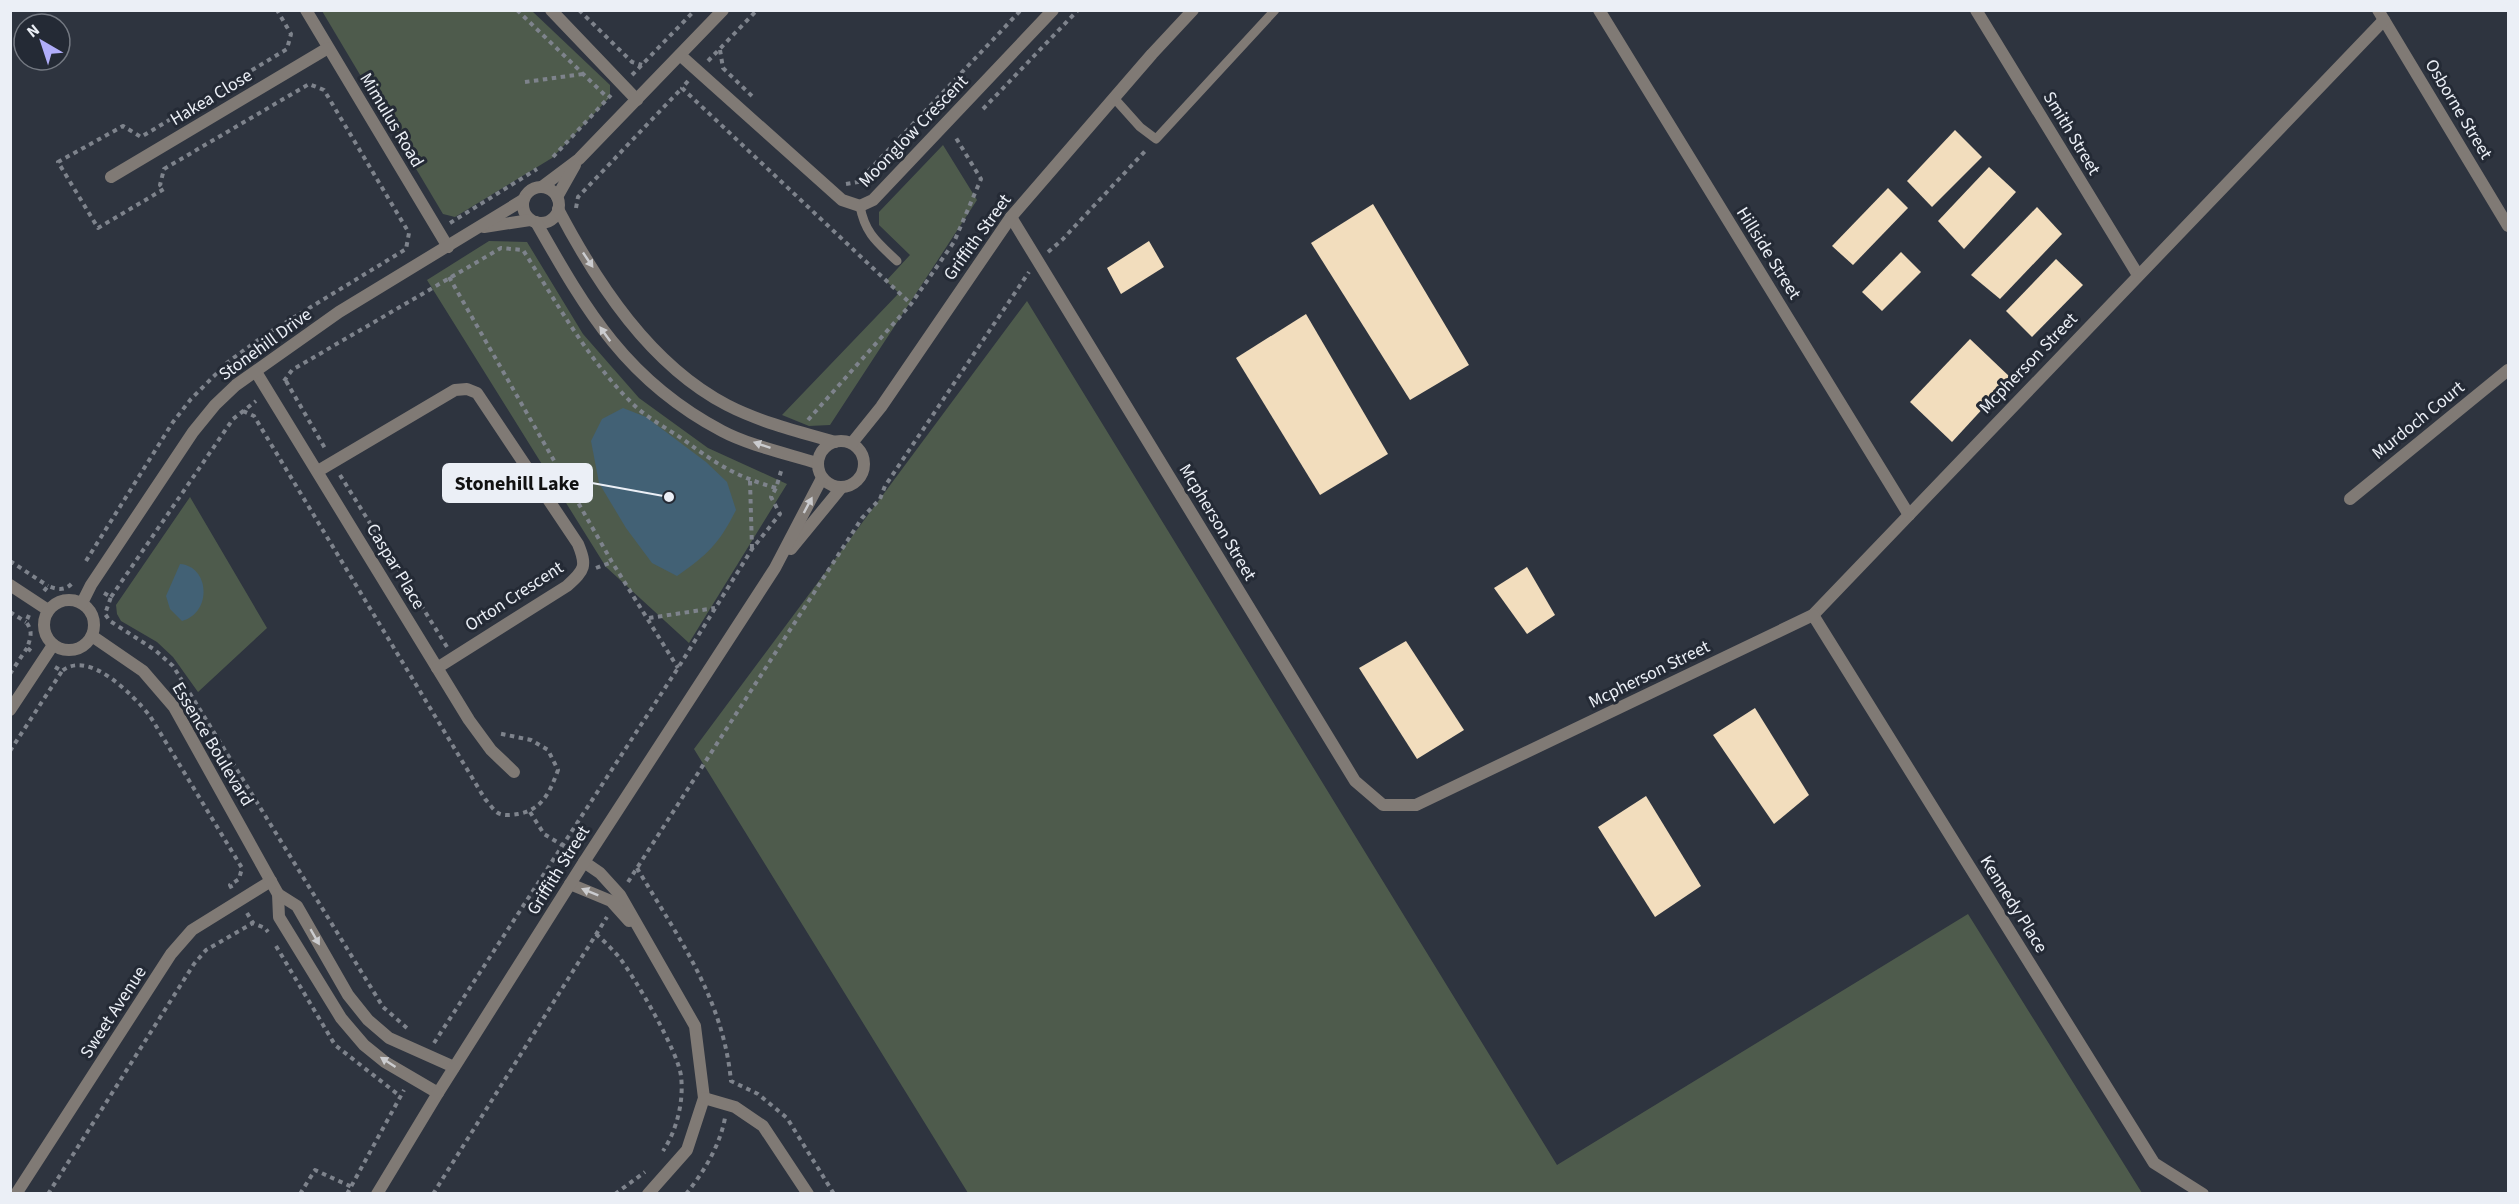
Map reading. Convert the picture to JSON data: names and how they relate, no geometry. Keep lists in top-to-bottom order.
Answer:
{
  "streets": {
    "street": [
      "Hakea Close",
      "Osborne Street",
      "Mimulus Road",
      "Moonglow Crescent",
      "Smith Street",
      "Griffith Street",
      "Hillside Street",
      "Stonehill Drive",
      "Mcpherson Street",
      "Murdoch Court",
      "Caspar Place",
      "Orton Crescent",
      "Essence Boulevard",
      "Kennedy Place",
      "Sweet Avenue"
    ]
  },
  "crossings": [
    ["Hakea Close", "Mimulus Road"],
    ["Osborne Street", "Mcpherson Street"],
    ["Mimulus Road", "Stonehill Drive"],
    ["Smith Street", "Mcpherson Street"],
    ["Griffith Street", "Mcpherson Street"],
    ["Griffith Street", "Essence Boulevard"],
    ["Hillside Street", "Mcpherson Street"],
    ["Stonehill Drive", "Caspar Place"],
    ["Stonehill Drive", "Essence Boulevard"],
    ["Mcpherson Street", "Kennedy Place"],
    ["Caspar Place", "Orton Crescent"],
    ["Essence Boulevard", "Sweet Avenue"]
  ],
  "places": ["Stonehill Lake"],
  "north": "top left"
}
